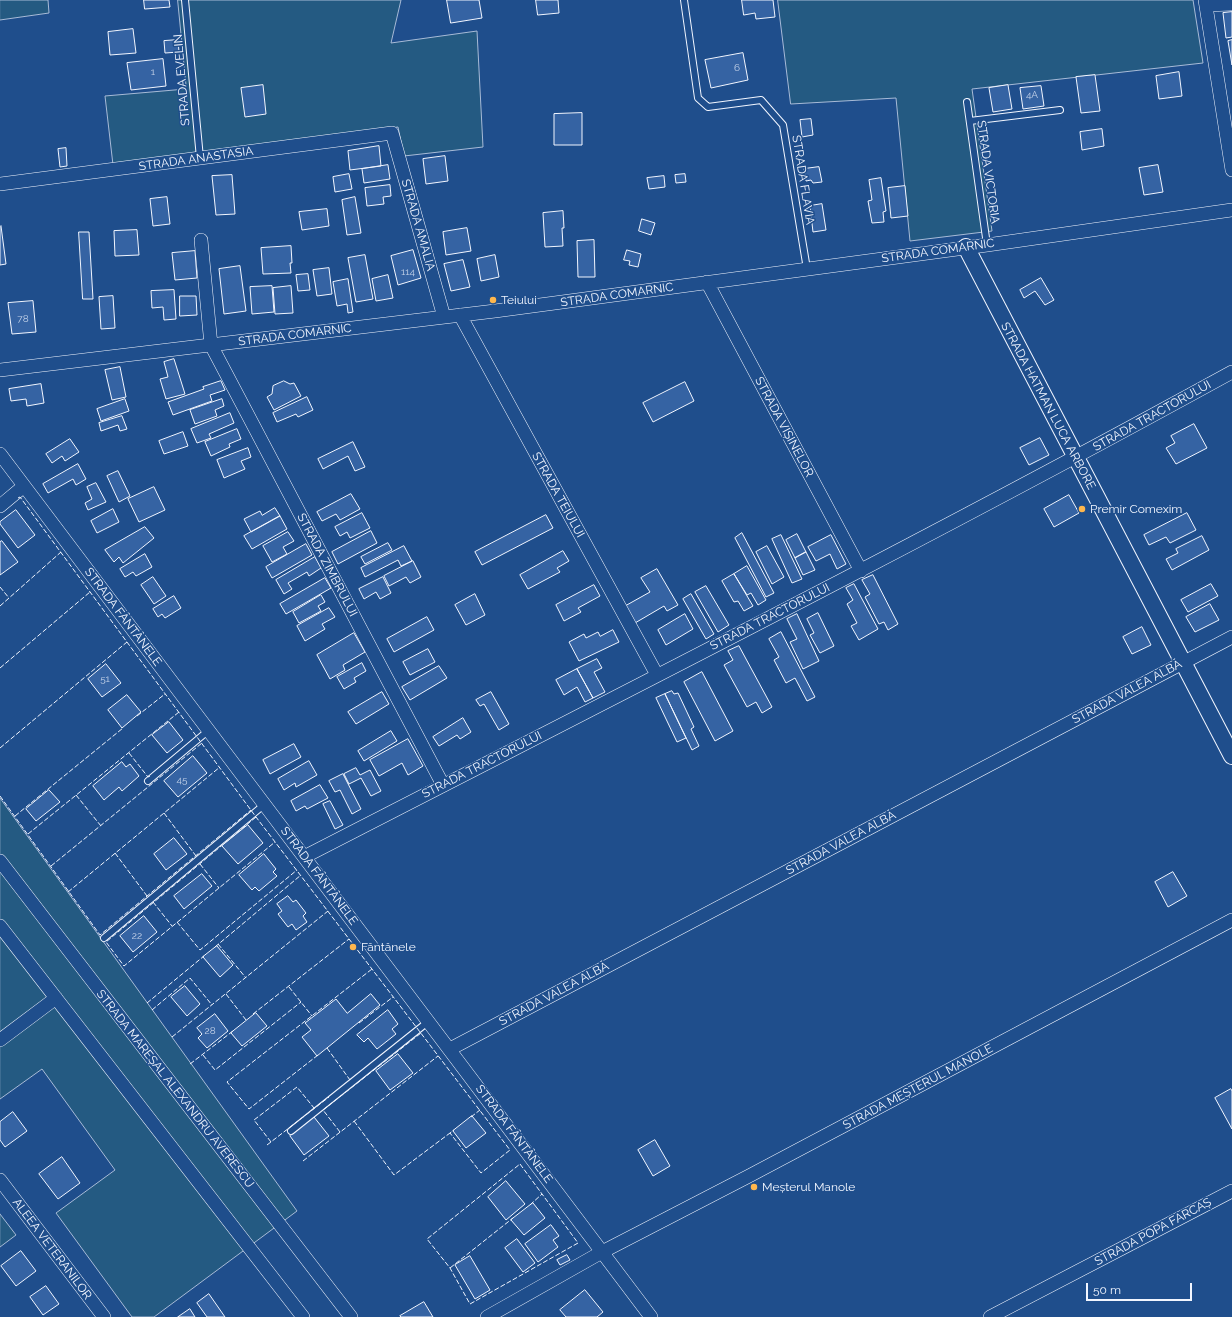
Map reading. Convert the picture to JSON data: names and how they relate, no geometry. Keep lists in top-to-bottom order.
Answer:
{
  "streets": {
    "street": [
      "STRADA ANASTASIA",
      "STRADA AMALIA",
      "STRADA COMARNIC",
      "STRADA HATMAN LUCA ARBORE",
      "STRADA TRACTORULUI",
      "STRADA VIȘINELOR",
      "STRADA TEIULUI",
      "STRADA ZIMBRULUI",
      "STRADA FÂNTÂNELE",
      "STRADA VALEA ALBĂ",
      "STRADA MEȘTERUL MANOLE",
      "STRADA MAREȘAL ALEXANDRU AVERESCU",
      "STRADA POPA FARCAȘ",
      "ALEEA VETERANILOR"
    ],
    "lane": ["STRADA EVELIN", "STRADA VICTORIA", "STRADA FLAVIA"]
  },
  "crossings": [
    ["STRADA EVELIN", "STRADA ANASTASIA"],
    ["STRADA ANASTASIA", "STRADA AMALIA"],
    ["STRADA VICTORIA", "STRADA COMARNIC"],
    ["STRADA FLAVIA", "STRADA COMARNIC"],
    ["STRADA AMALIA", "STRADA COMARNIC"],
    ["STRADA COMARNIC", "STRADA HATMAN LUCA ARBORE"],
    ["STRADA COMARNIC", "STRADA VIȘINELOR"],
    ["STRADA COMARNIC", "STRADA TEIULUI"],
    ["STRADA COMARNIC", "STRADA ZIMBRULUI"],
    ["STRADA HATMAN LUCA ARBORE", "STRADA TRACTORULUI"],
    ["STRADA HATMAN LUCA ARBORE", "STRADA VALEA ALBĂ"],
    ["STRADA TRACTORULUI", "STRADA VIȘINELOR"],
    ["STRADA TRACTORULUI", "STRADA TEIULUI"],
    ["STRADA TRACTORULUI", "STRADA ZIMBRULUI"],
    ["STRADA TRACTORULUI", "STRADA FÂNTÂNELE"],
    ["STRADA FÂNTÂNELE", "STRADA VALEA ALBĂ"],
    ["STRADA FÂNTÂNELE", "STRADA MEȘTERUL MANOLE"]
  ],
  "places": [
    "Teiului",
    "Premir Comexim",
    "Fântânele",
    "Meșterul Manole"
  ],
  "house_numbers": [
    "6",
    "1",
    "4A",
    "114",
    "78",
    "51",
    "45",
    "22",
    "28"
  ],
  "scale_bar": "50 m"
}
